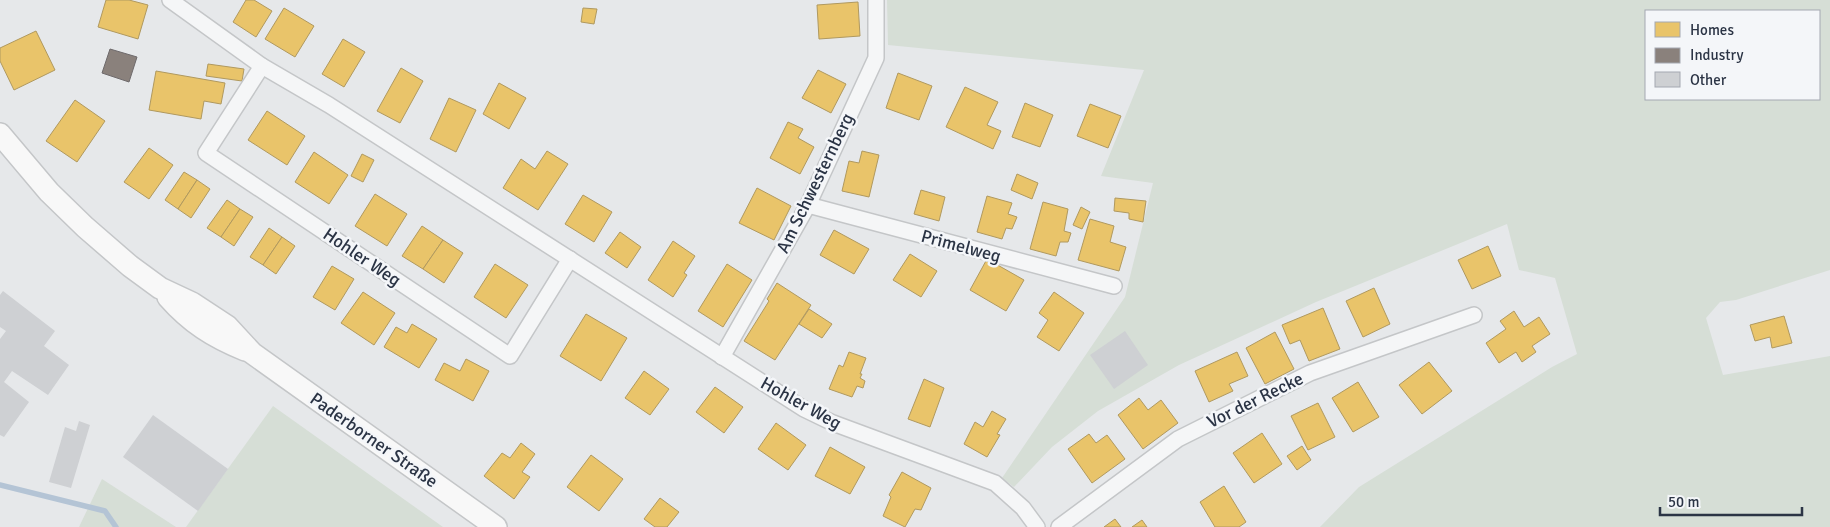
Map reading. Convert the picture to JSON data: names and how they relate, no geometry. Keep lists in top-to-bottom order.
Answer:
{
  "streets": {
    "main road": ["Paderborner Straße"],
    "street": [
      "Am Schwesternberg",
      "Primelweg",
      "Hohler Weg",
      "Vor der Recke"
    ]
  },
  "crossings": [
    ["Am Schwesternberg", "Primelweg"],
    ["Am Schwesternberg", "Hohler Weg"]
  ],
  "legend": ["Homes", "Industry", "Other"],
  "scale_bar": "50 m"
}
